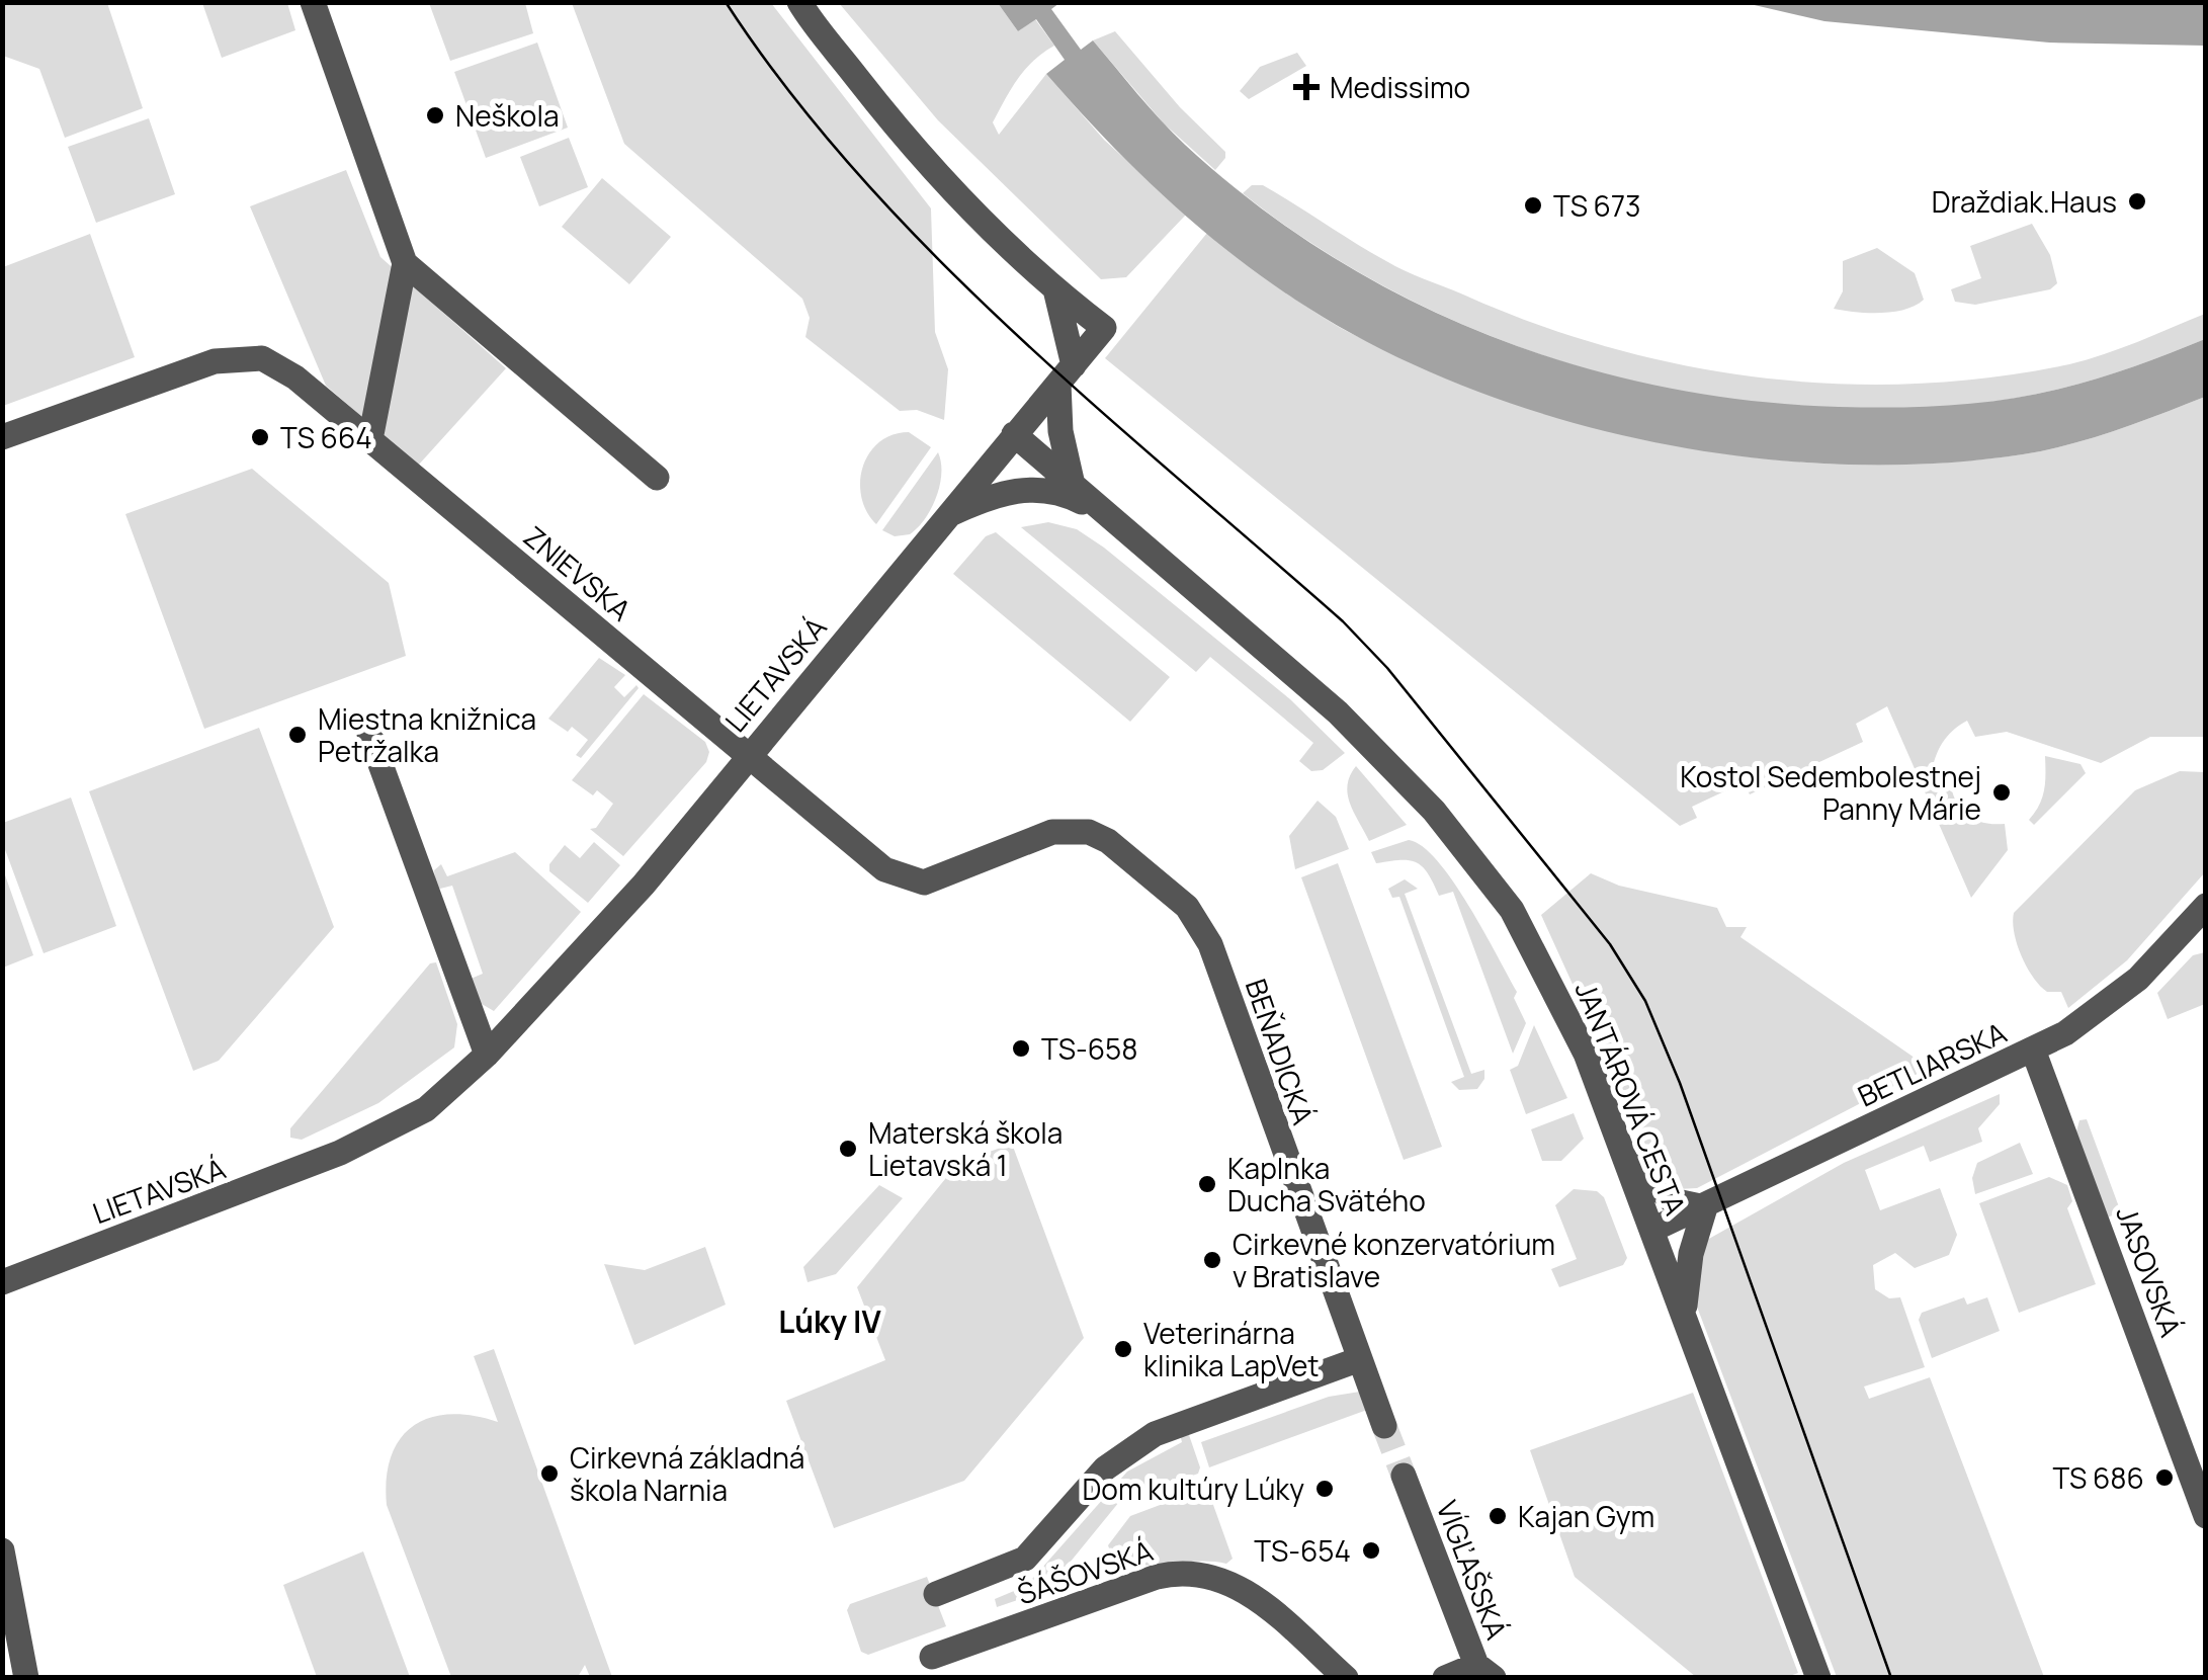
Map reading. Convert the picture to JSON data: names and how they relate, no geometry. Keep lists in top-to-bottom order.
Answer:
{
  "streets": {
    "street": [
      "ZNIEVSKA",
      "LIETAVSKÁ",
      "BEŇADICKÁ",
      "BETLIARSKA",
      "JANTÁROVÁ CESTA",
      "JASOVSKÁ",
      "VÍGĽAŠSKÁ",
      "ŠÁŠOVSKÁ"
    ]
  },
  "crossings": [
    ["ZNIEVSKA", "LIETAVSKÁ"],
    ["ZNIEVSKA", "BEŇADICKÁ"],
    ["LIETAVSKÁ", "BEŇADICKÁ"],
    ["LIETAVSKÁ", "JANTÁROVÁ CESTA"],
    ["BETLIARSKA", "JANTÁROVÁ CESTA"],
    ["BETLIARSKA", "JASOVSKÁ"]
  ],
  "districts": ["Lúky IV"],
  "places": {
    "health": ["Medissimo"],
    "other": [
      "Neškola",
      "Draždiak.Haus",
      "TS 673",
      "TS 664",
      "Miestna knižnica Petržalka",
      "Kostol Sedembolestnej Panny Márie",
      "TS-658",
      "Materská škola Lietavská 1",
      "Kaplnka Ducha Svätého",
      "Cirkevné konzervatórium v Bratislave",
      "Veterinárna klinika LapVet",
      "Cirkevná základná škola Narnia",
      "TS 686",
      "Dom kultúry Lúky",
      "Kajan Gym",
      "TS-654"
    ]
  }
}
